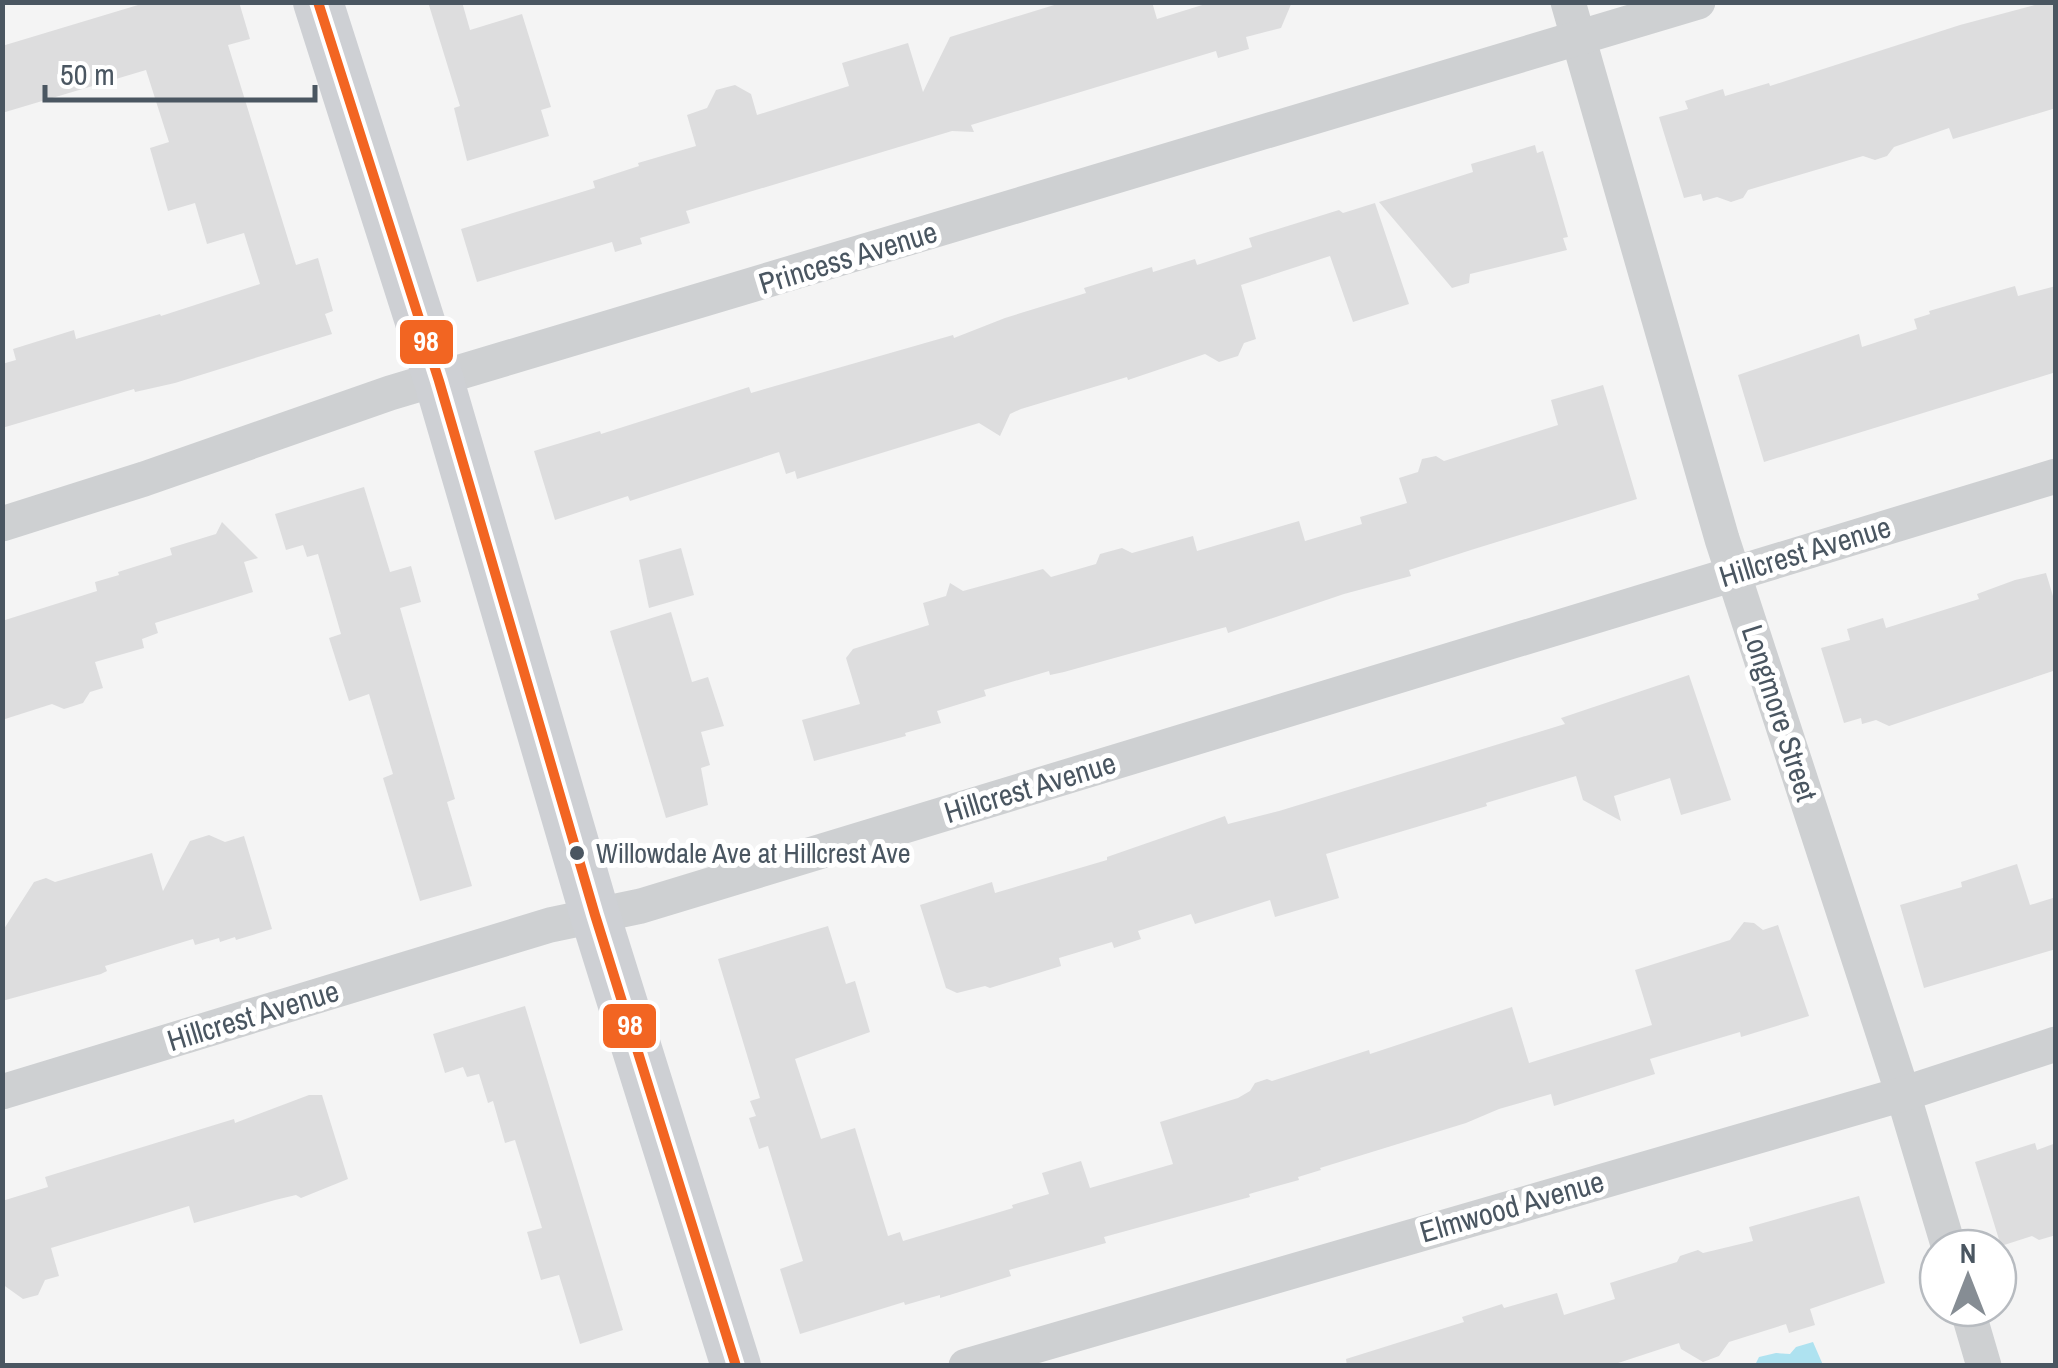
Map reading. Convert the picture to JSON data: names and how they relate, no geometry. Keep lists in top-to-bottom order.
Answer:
{
  "streets": {
    "street": [
      "Princess Avenue",
      "Hillcrest Avenue",
      "Longmore Street",
      "Elmwood Avenue"
    ]
  },
  "crossings": [
    ["Princess Avenue", "Longmore Street"],
    ["Hillcrest Avenue", "Longmore Street"],
    ["Longmore Street", "Elmwood Avenue"]
  ],
  "places": ["Willowdale Ave at Hillcrest Ave"],
  "lines": ["transit line 98"],
  "scale_bar": "50 m",
  "north": "top"
}
